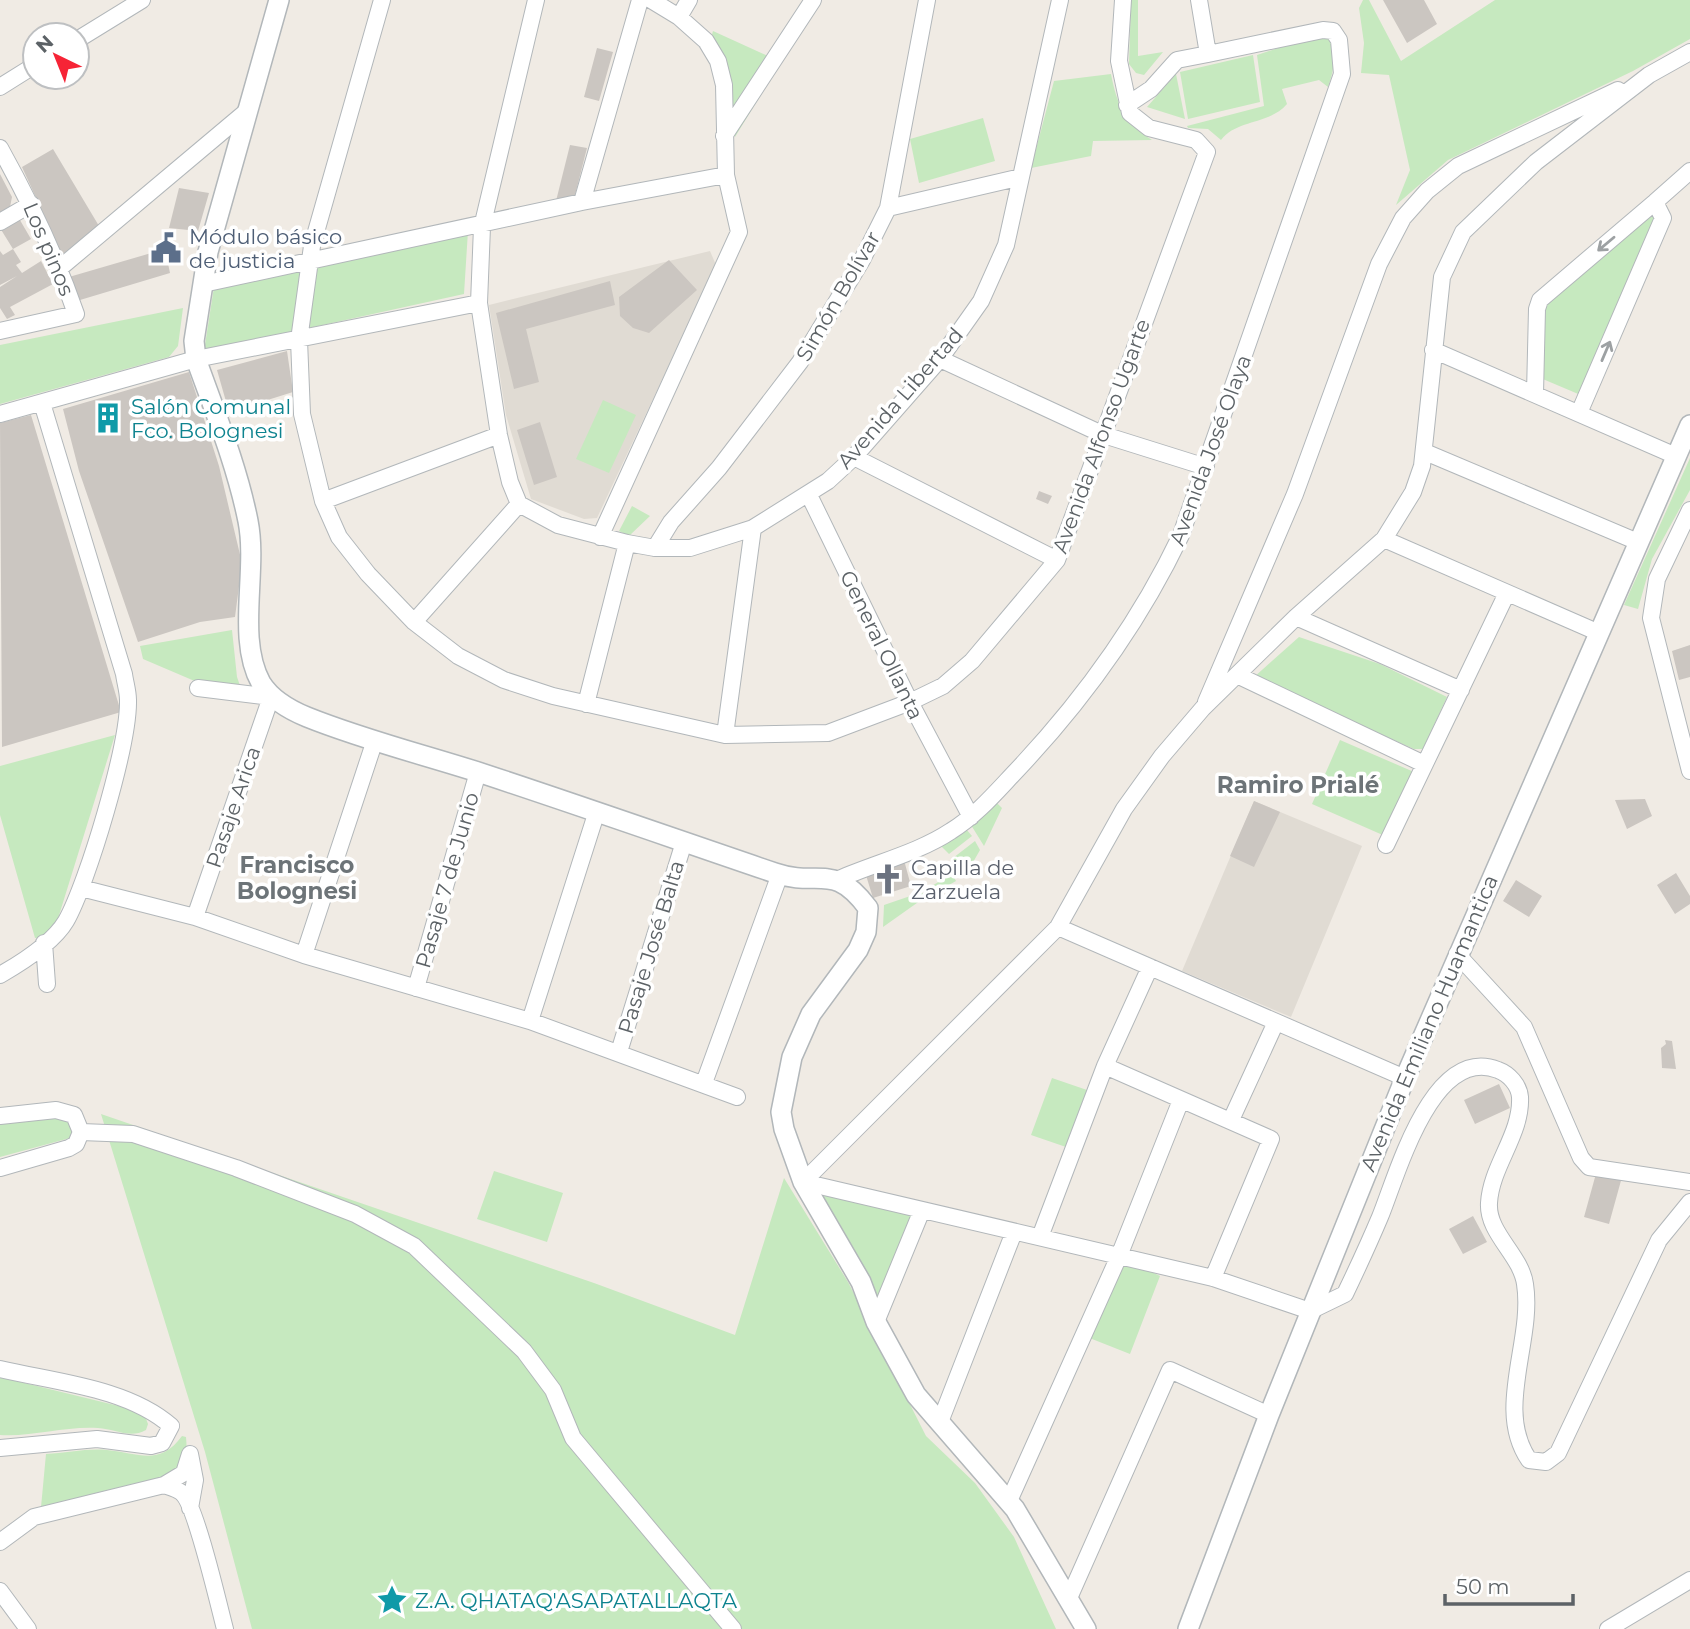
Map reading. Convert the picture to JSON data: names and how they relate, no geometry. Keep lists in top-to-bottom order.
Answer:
{
  "streets": {
    "street": [
      "Los pinos",
      "Simón Bolívar",
      "Avenida Libertad",
      "Avenida Alfonso Ugarte",
      "Avenida José Olaya",
      "General Ollanta",
      "Pasaje Arica",
      "Pasaje 7 de Junio",
      "Pasaje José Balta",
      "Avenida Emiliano Huamantica"
    ]
  },
  "crossings": [
    ["Simón Bolívar", "Avenida Libertad"],
    ["Avenida Libertad", "General Ollanta"],
    ["Avenida Alfonso Ugarte", "General Ollanta"],
    ["Avenida José Olaya", "General Ollanta"]
  ],
  "districts": ["Ramiro Prialé", "Francisco Bolognesi"],
  "places": {
    "public building": ["Módulo básico de justicia"],
    "building": ["Salón Comunal Fco. Bolognesi"],
    "church": ["Capilla de Zarzuela"],
    "place": ["Z.A. QHATAQ'ASAPATALLAQTA"]
  },
  "scale_bar": "50 m",
  "north": "top left"
}
